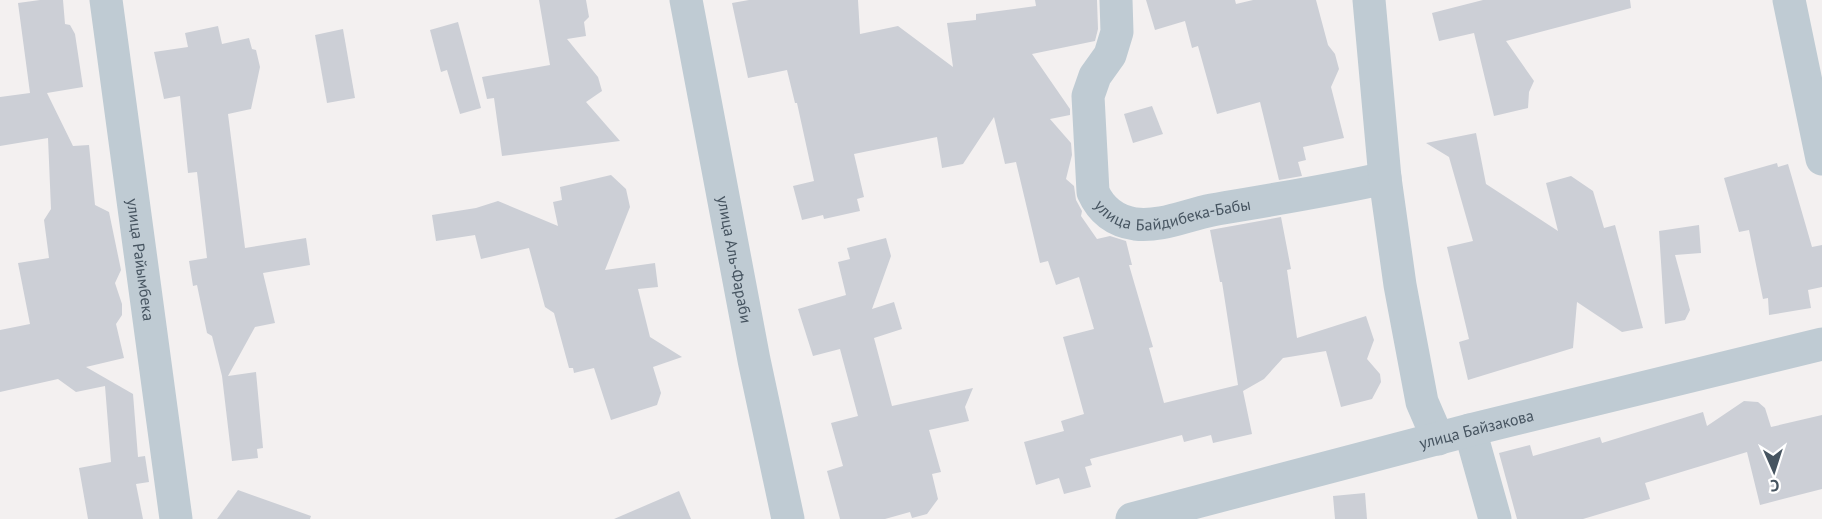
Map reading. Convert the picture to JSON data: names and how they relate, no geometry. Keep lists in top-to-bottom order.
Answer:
{
  "streets": {
    "street": [
      "улица Байдибека-Бабы",
      "улица Райымбека",
      "улица Аль-Фараби",
      "улица Байзакова"
    ]
  },
  "north": "bottom"
}
